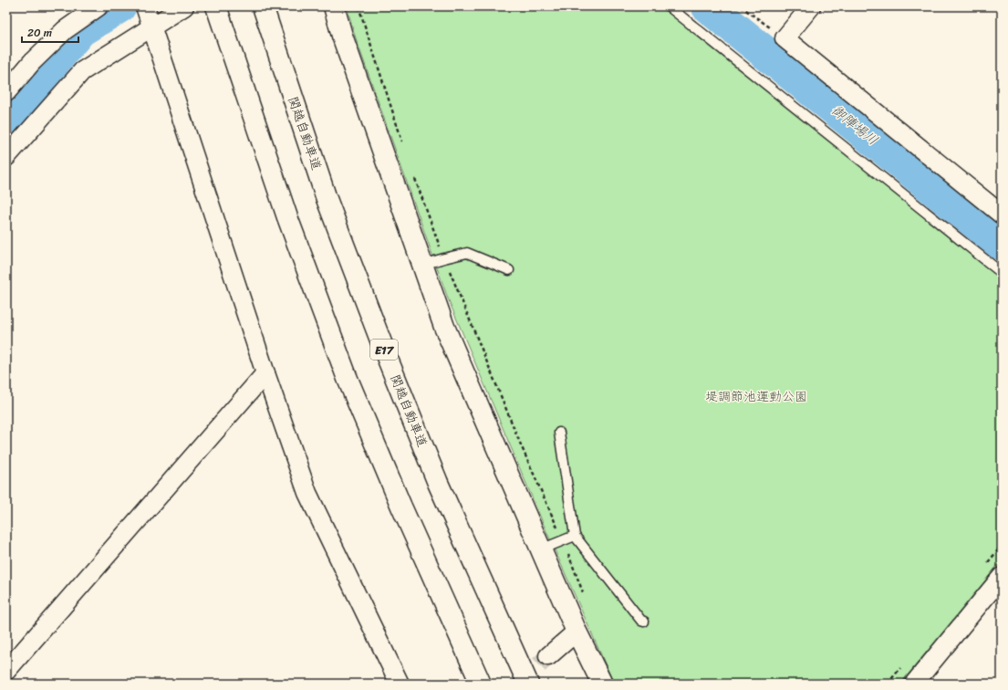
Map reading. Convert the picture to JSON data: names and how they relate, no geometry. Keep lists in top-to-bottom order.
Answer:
{
  "streets": {
    "main road": ["関越自動車道", "E17"]
  },
  "water": ["御陣場川"],
  "parks": ["堤調節池運動公園"],
  "scale_bar": "20 m"
}
